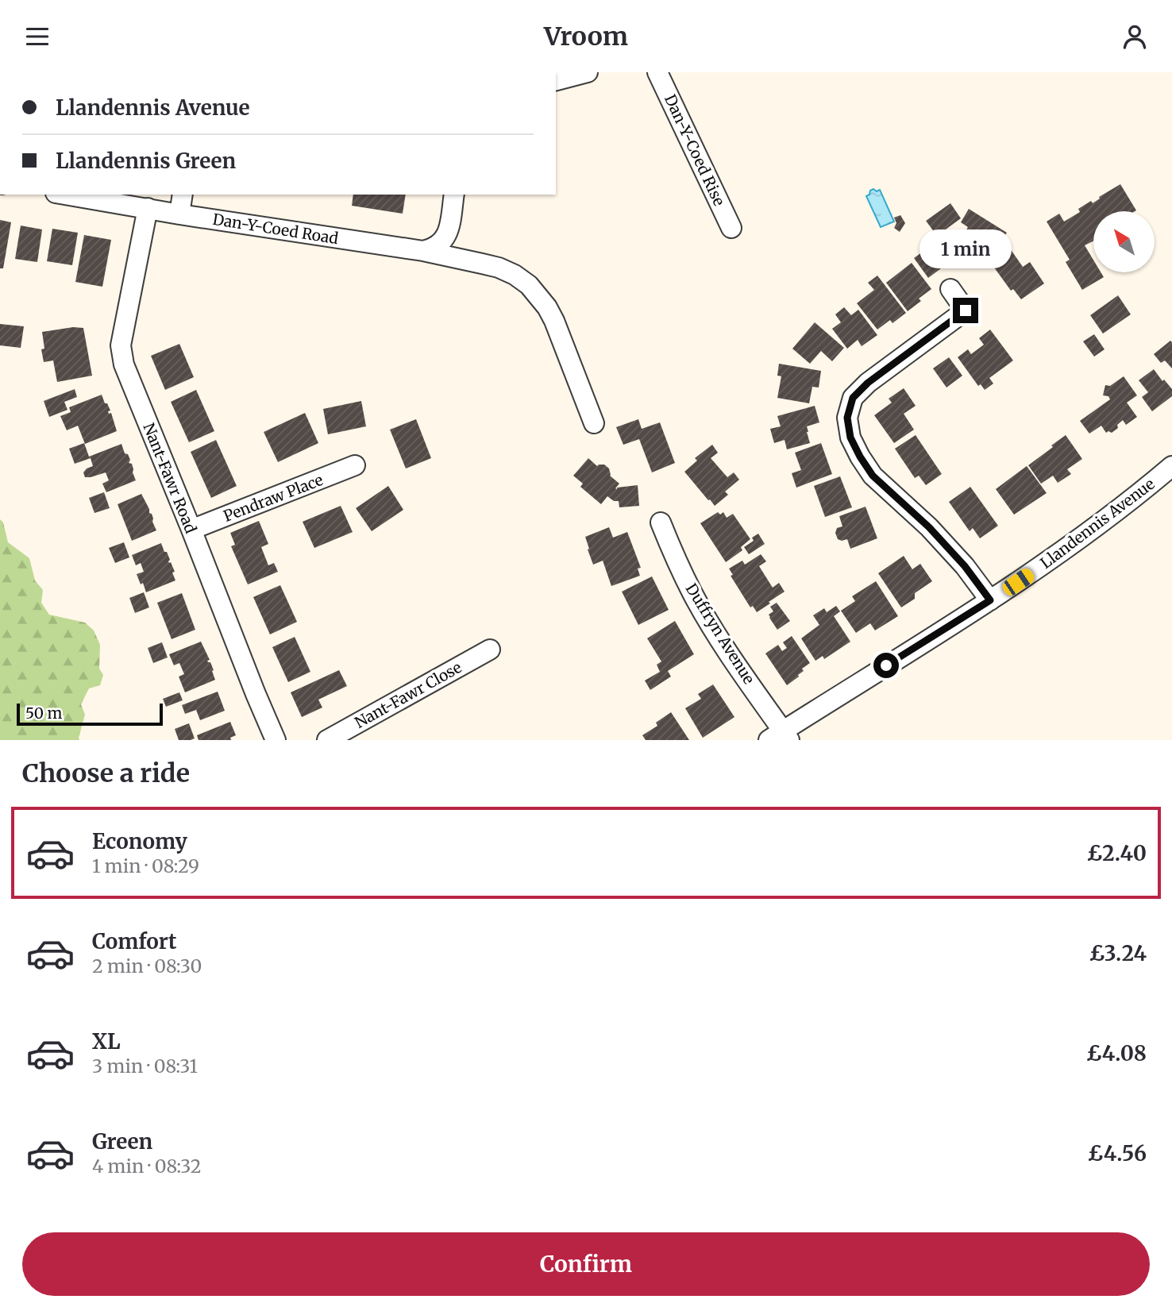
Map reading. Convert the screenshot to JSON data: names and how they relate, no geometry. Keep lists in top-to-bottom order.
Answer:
{
  "streets": {
    "street": [
      "Dan-Y-Coed Rise",
      "Dan-Y-Coed Road",
      "Nant-Fawr Road",
      "Pendraw Place",
      "Llandennis Avenue",
      "Duffryn Avenue",
      "Nant-Fawr Close"
    ]
  },
  "crossings": [
    ["Dan-Y-Coed Road", "Nant-Fawr Road"],
    ["Nant-Fawr Road", "Pendraw Place"],
    ["Llandennis Avenue", "Duffryn Avenue"]
  ],
  "scale_bar": "50 m",
  "north": "top left",
  "page": {
    "header": "Vroom",
    "banner": ["Llandennis Avenue", "Llandennis Green"],
    "bubble": "1 min",
    "scale": "50 m",
    "heading": "Choose a ride",
    "list": [
      {
        "name": "Economy",
        "note": "1 min · 08:29",
        "value": "£2.40"
      },
      {
        "name": "Comfort",
        "note": "2 min · 08:30",
        "value": "£3.24"
      },
      {
        "name": "XL",
        "note": "3 min · 08:31",
        "value": "£4.08"
      },
      {
        "name": "Green",
        "note": "4 min · 08:32",
        "value": "£4.56"
      }
    ],
    "buttons": "Confirm"
  }
}
